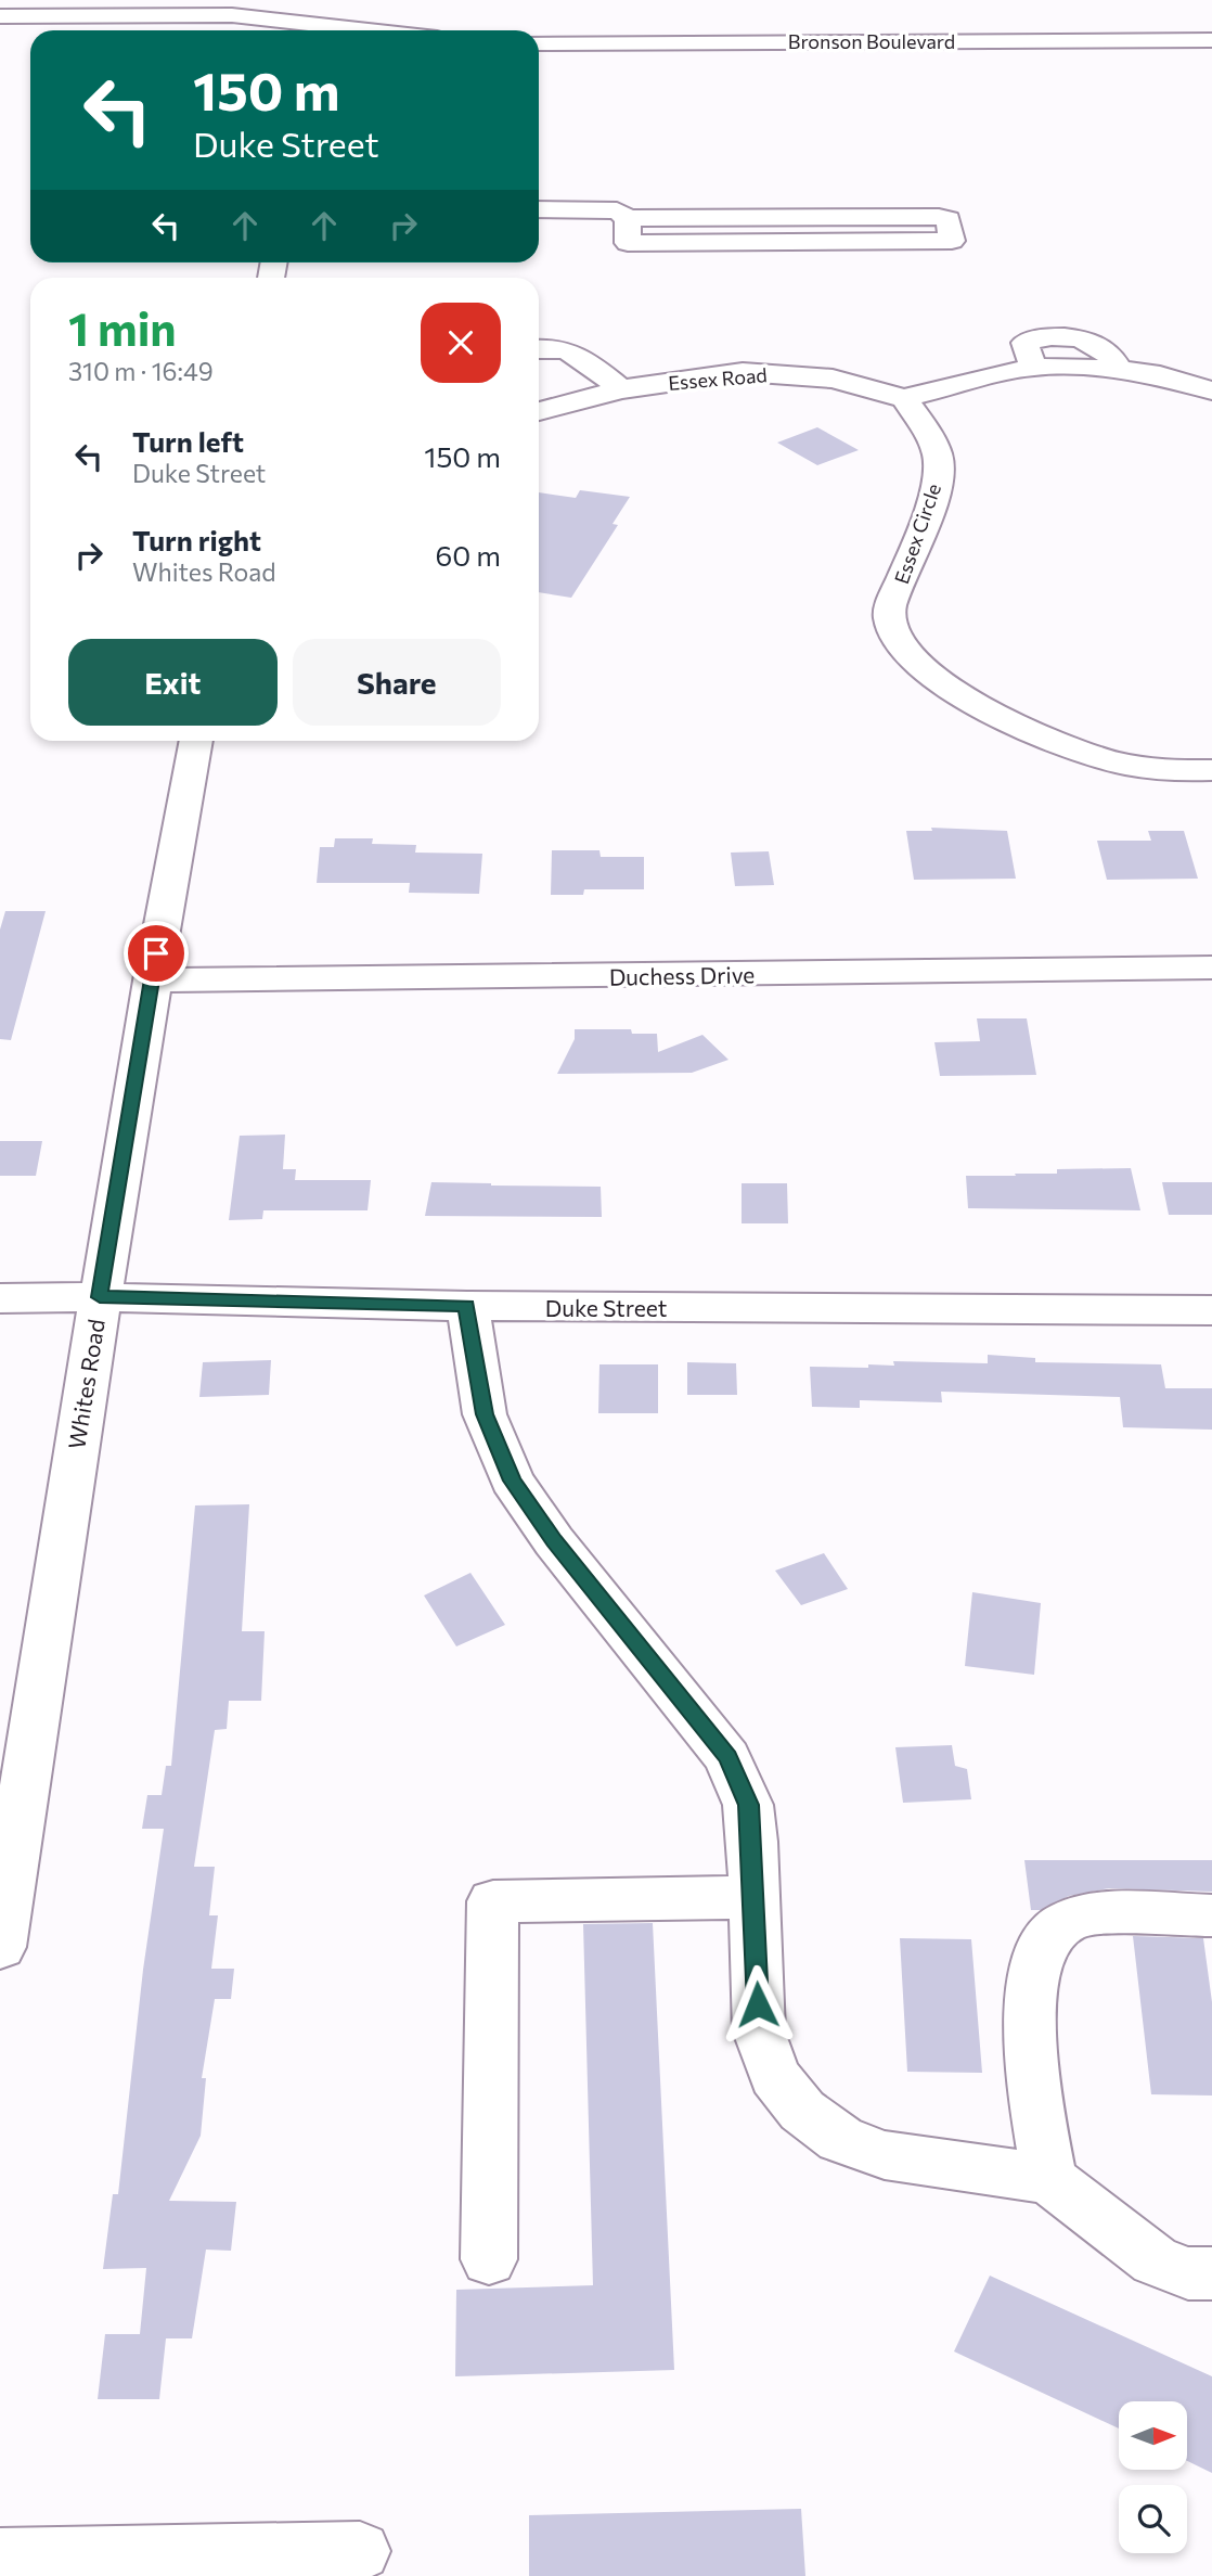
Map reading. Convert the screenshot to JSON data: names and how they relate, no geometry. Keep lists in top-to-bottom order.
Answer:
{
  "streets": {
    "street": [
      "Bronson Boulevard",
      "Essex Road",
      "Essex Circle",
      "Duchess Drive",
      "Duke Street",
      "Whites Road"
    ]
  },
  "crossings": [
    ["Essex Road", "Essex Circle"],
    ["Duchess Drive", "Whites Road"],
    ["Duke Street", "Whites Road"]
  ],
  "north": "right",
  "page": {
    "turn": ["150 m", "Duke Street"],
    "heading": ["1 min", "310 m · 16:49"],
    "list": [
      {
        "name": "Turn left",
        "note": "Duke Street",
        "value": "150 m"
      },
      {
        "name": "Turn right",
        "note": "Whites Road",
        "value": "60 m"
      }
    ],
    "buttons": ["Exit", "Share"]
  }
}
